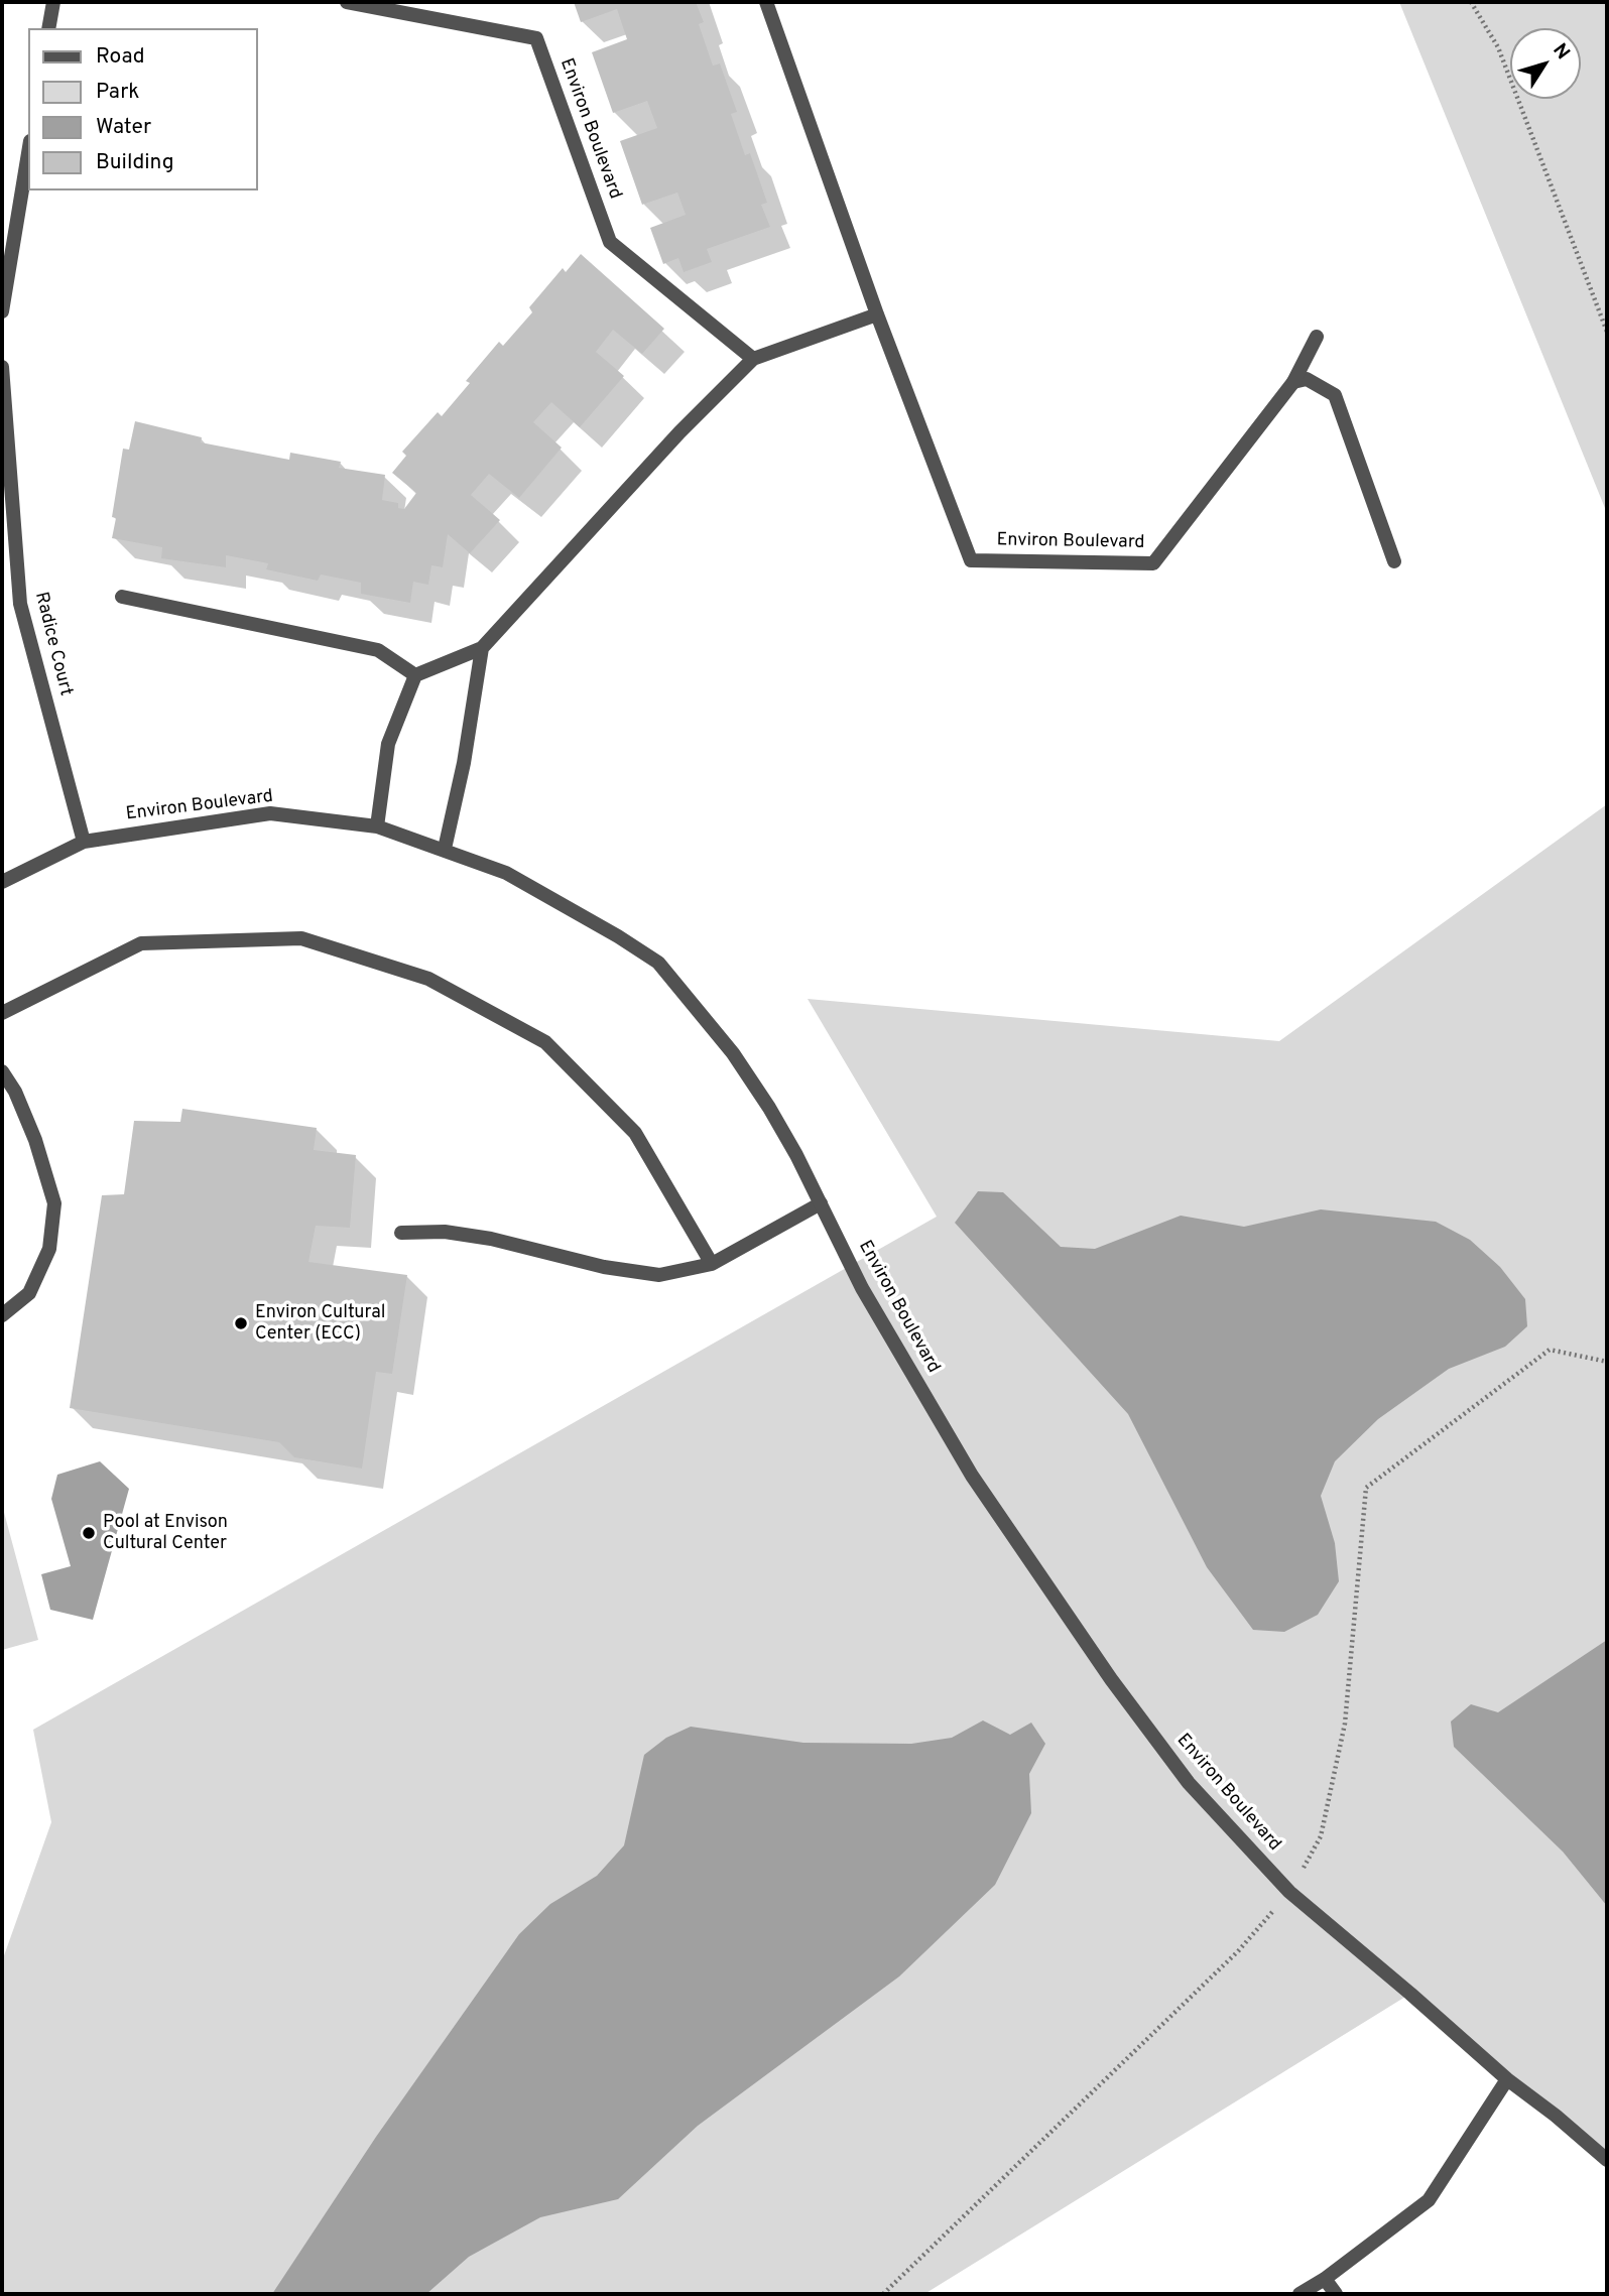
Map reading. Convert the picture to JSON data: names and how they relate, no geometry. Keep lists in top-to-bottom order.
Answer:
{
  "streets": {
    "street": ["Environ Boulevard", "Radice Court"]
  },
  "crossings": [
    ["Environ Boulevard", "Radice Court"]
  ],
  "places": ["Environ Cultural Center (ECC)", "Pool at Envison Cultural Center"],
  "legend": [
    "Road",
    "Park",
    "Water",
    "Building"
  ],
  "north": "top right"
}
